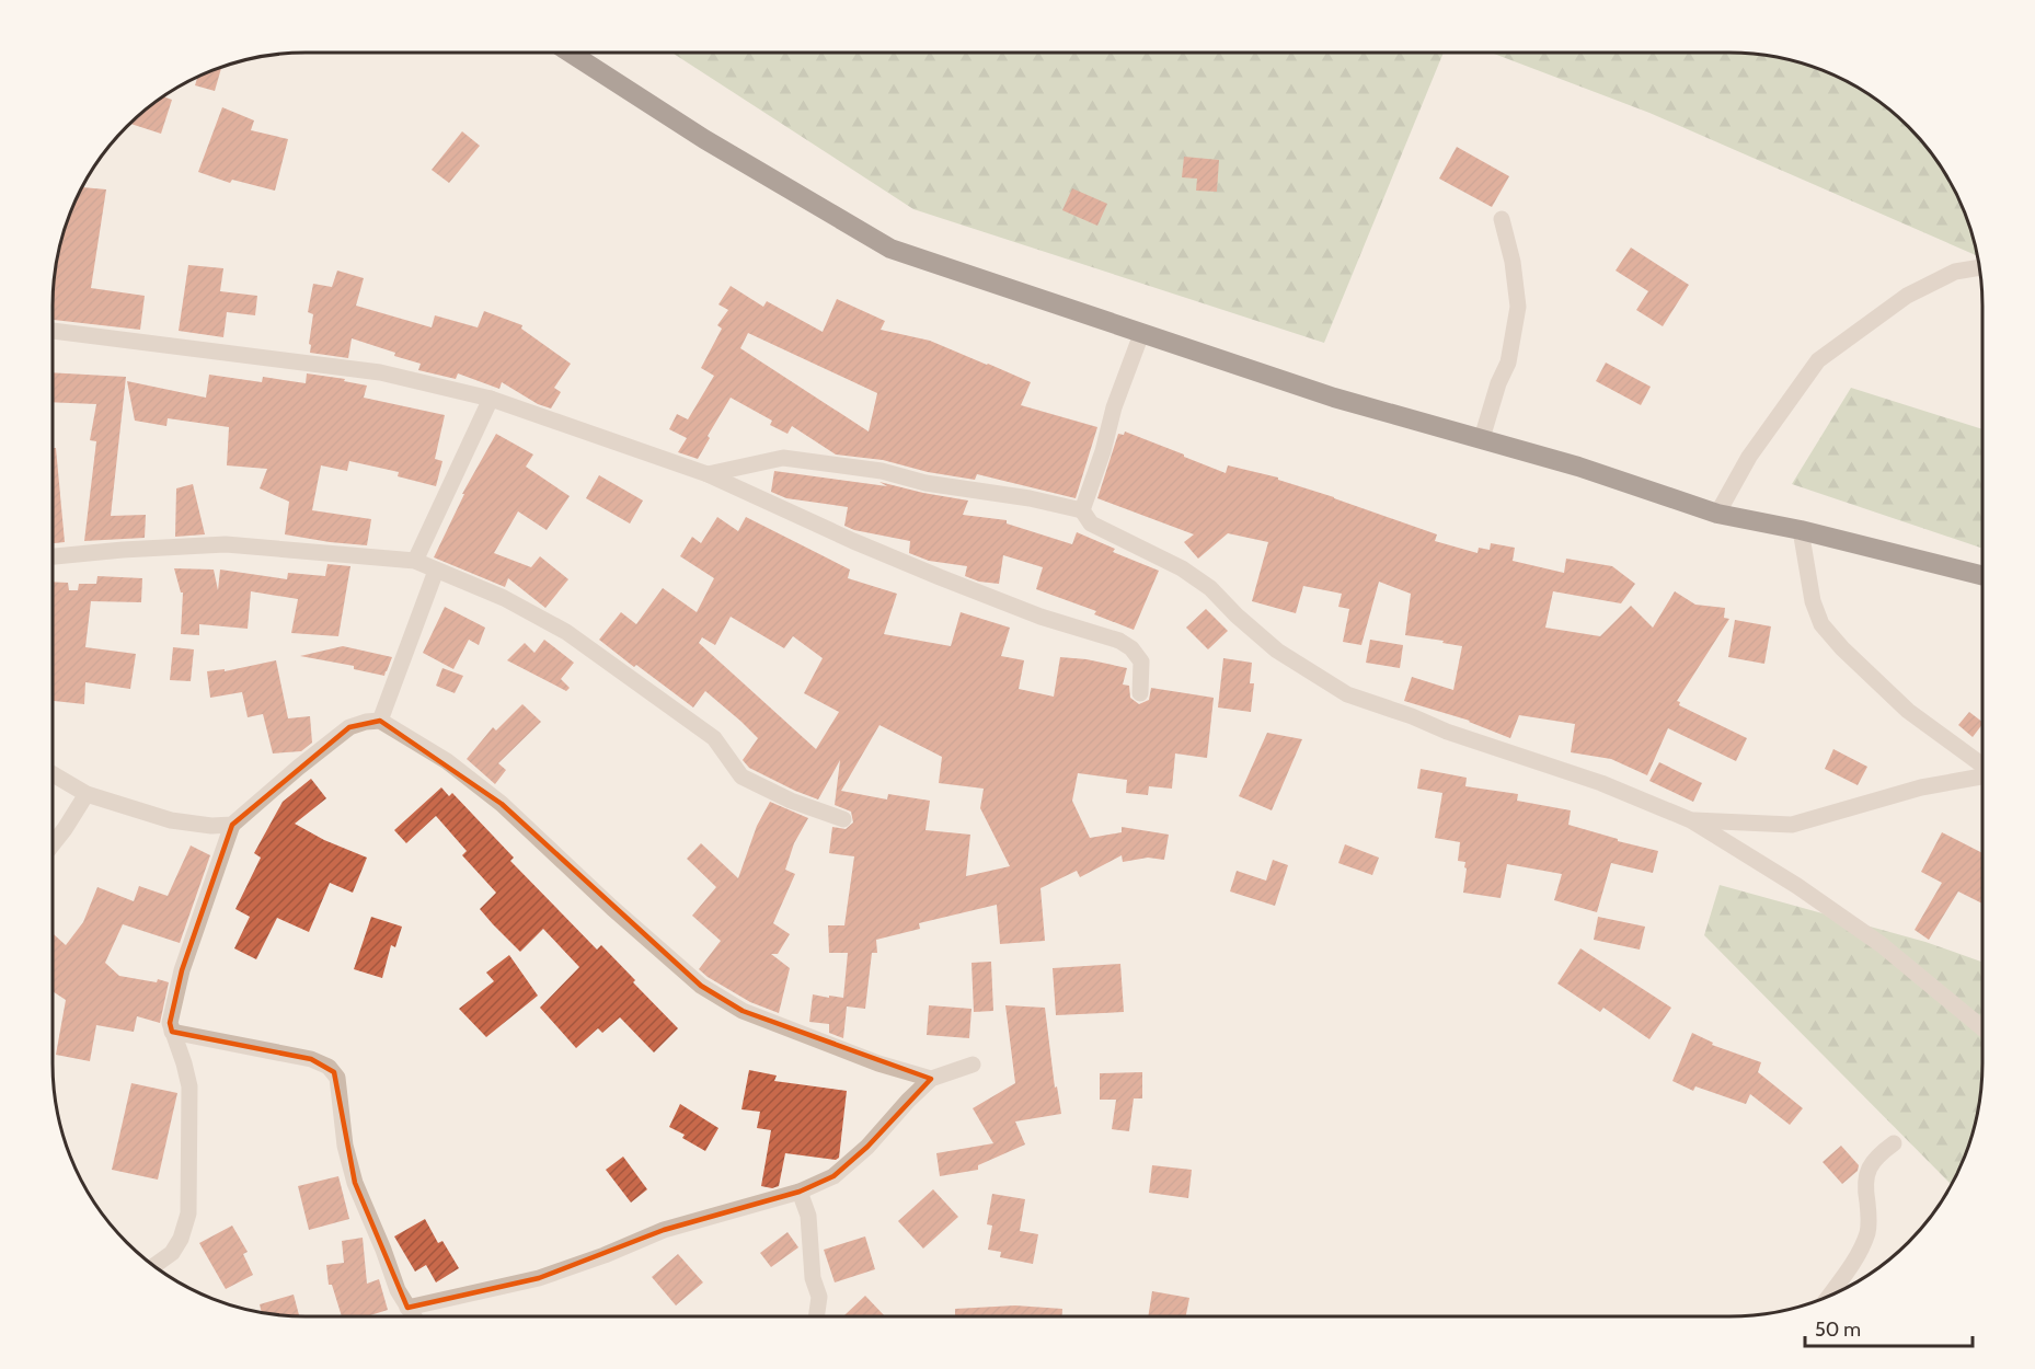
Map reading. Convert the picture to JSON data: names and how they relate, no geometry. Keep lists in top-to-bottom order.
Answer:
{
  "scale_bar": "50 m"
}
